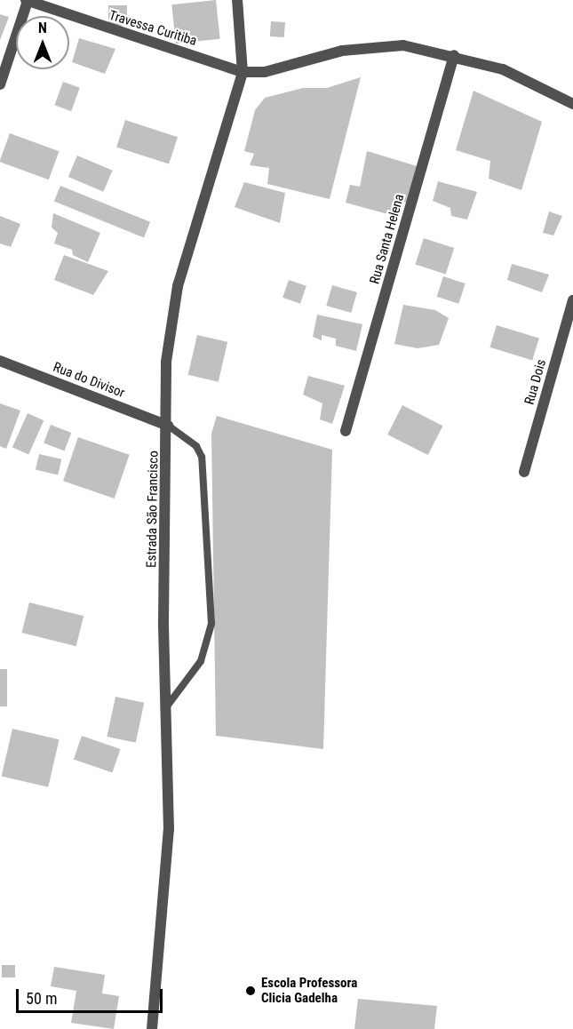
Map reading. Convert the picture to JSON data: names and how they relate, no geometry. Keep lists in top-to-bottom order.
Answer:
{
  "streets": {
    "street": [
      "Travessa Curitiba",
      "Rua Santa Helena",
      "Rua do Divisor",
      "Rua Dois",
      "Estrada São Francisco"
    ]
  },
  "crossings": [
    ["Travessa Curitiba", "Estrada São Francisco"],
    ["Rua do Divisor", "Estrada São Francisco"]
  ],
  "places": ["Escola Professora Clicia Gadelha"],
  "scale_bar": "50 m",
  "north": "top"
}
